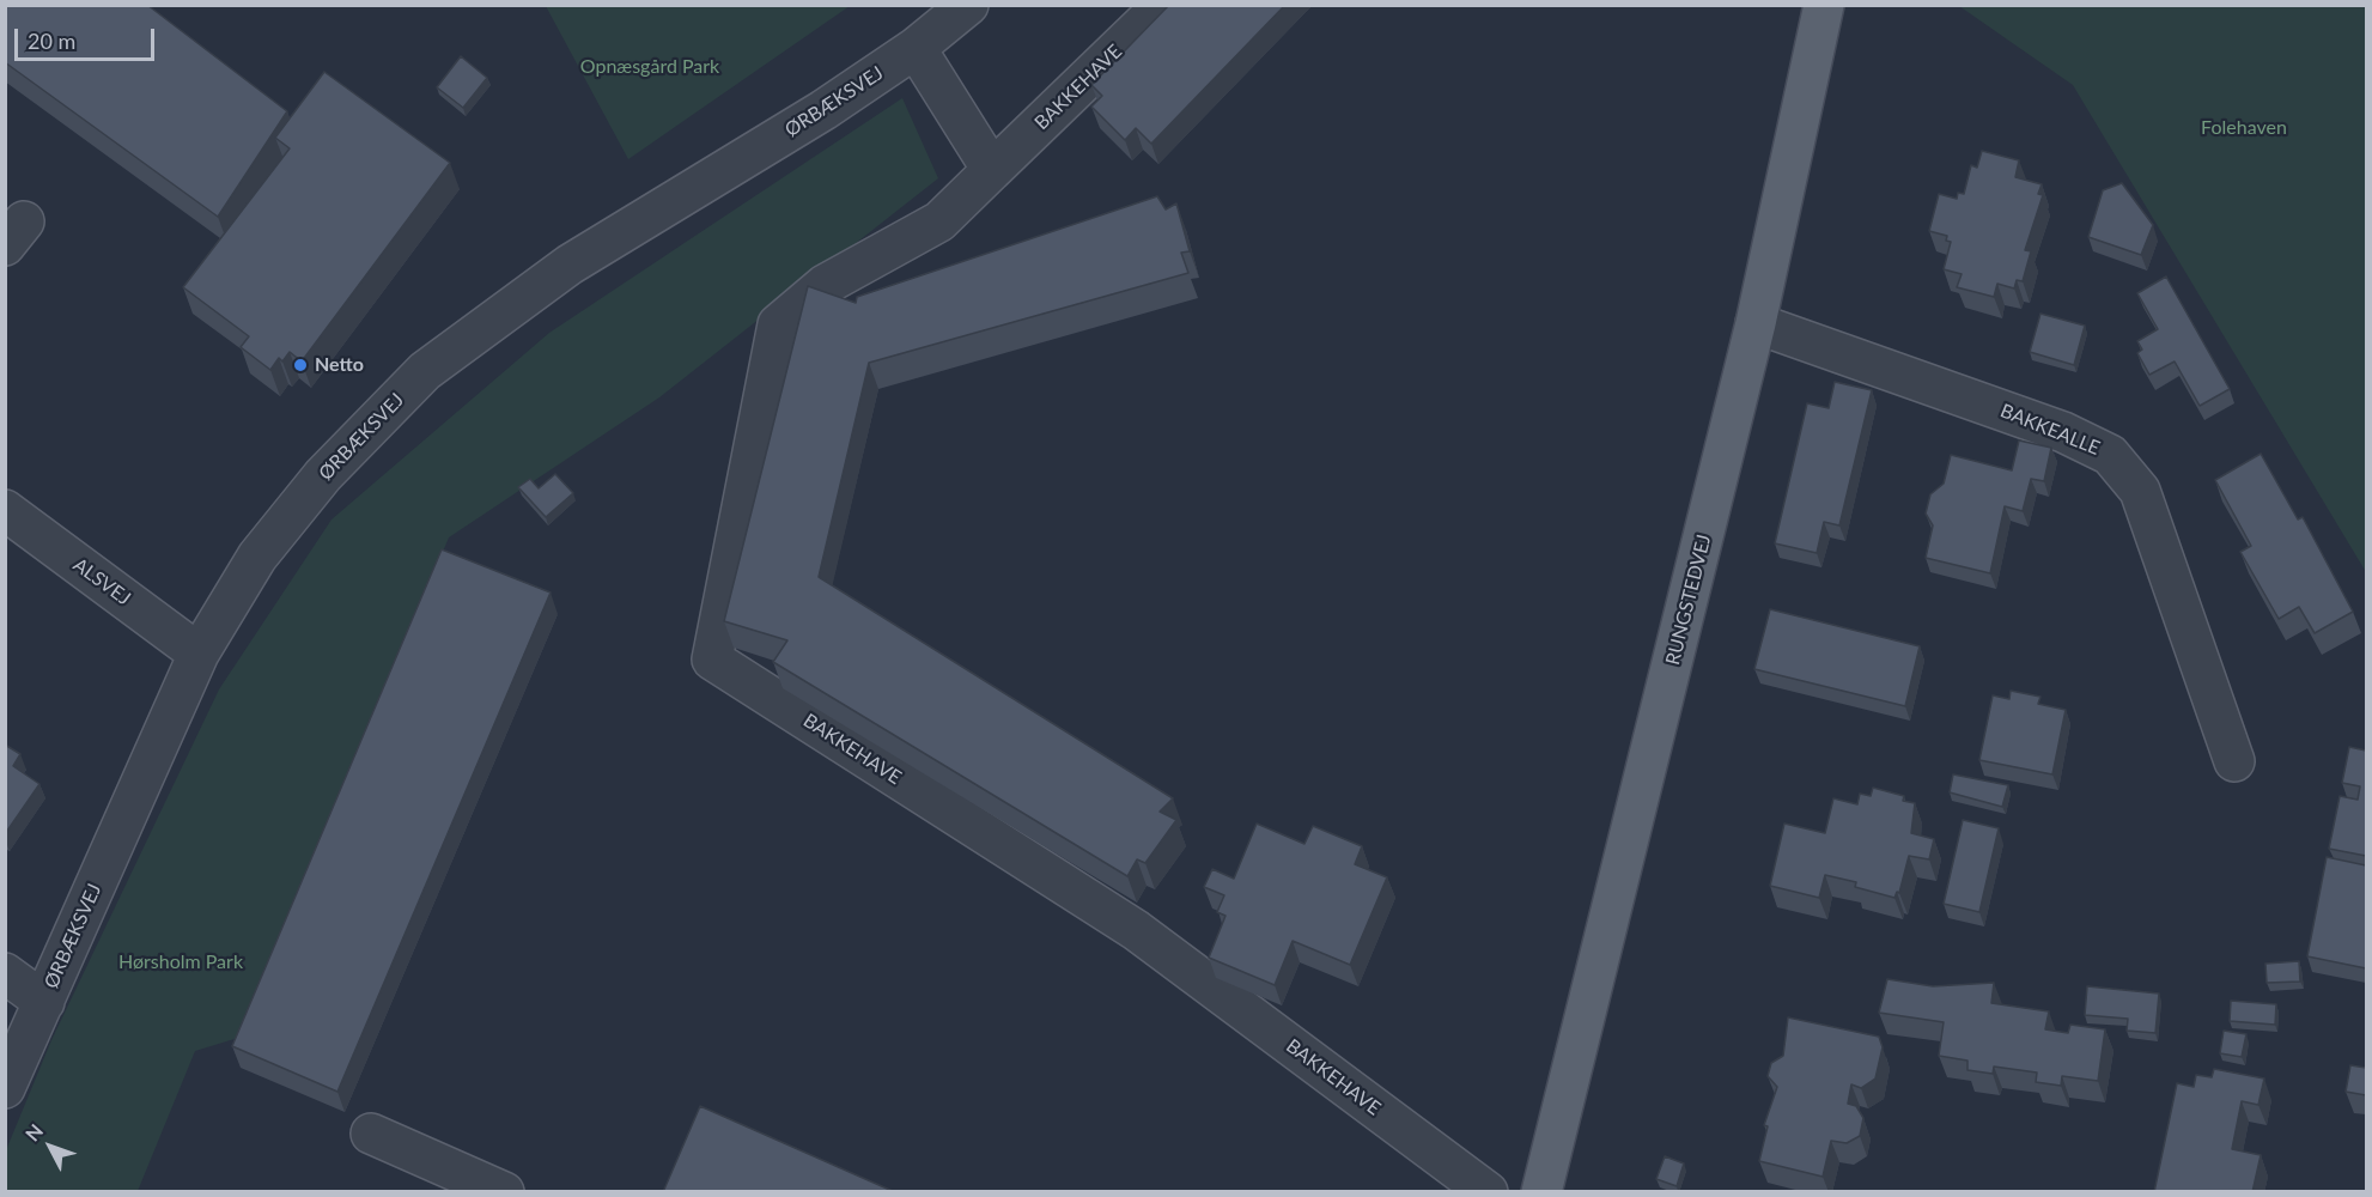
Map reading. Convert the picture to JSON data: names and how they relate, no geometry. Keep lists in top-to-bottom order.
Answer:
{
  "streets": {
    "main road": ["RUNGSTEDVEJ"],
    "street": [
      "BAKKEHAVE",
      "ØRBÆKSVEJ",
      "BAKKEALLE",
      "ALSVEJ"
    ]
  },
  "crossings": [
    ["ØRBÆKSVEJ", "ALSVEJ"],
    ["BAKKEALLE", "RUNGSTEDVEJ"]
  ],
  "parks": ["Opnæsgård Park", "Folehaven", "Hørsholm Park"],
  "places": ["Netto"],
  "scale_bar": "20 m",
  "north": "top left"
}
